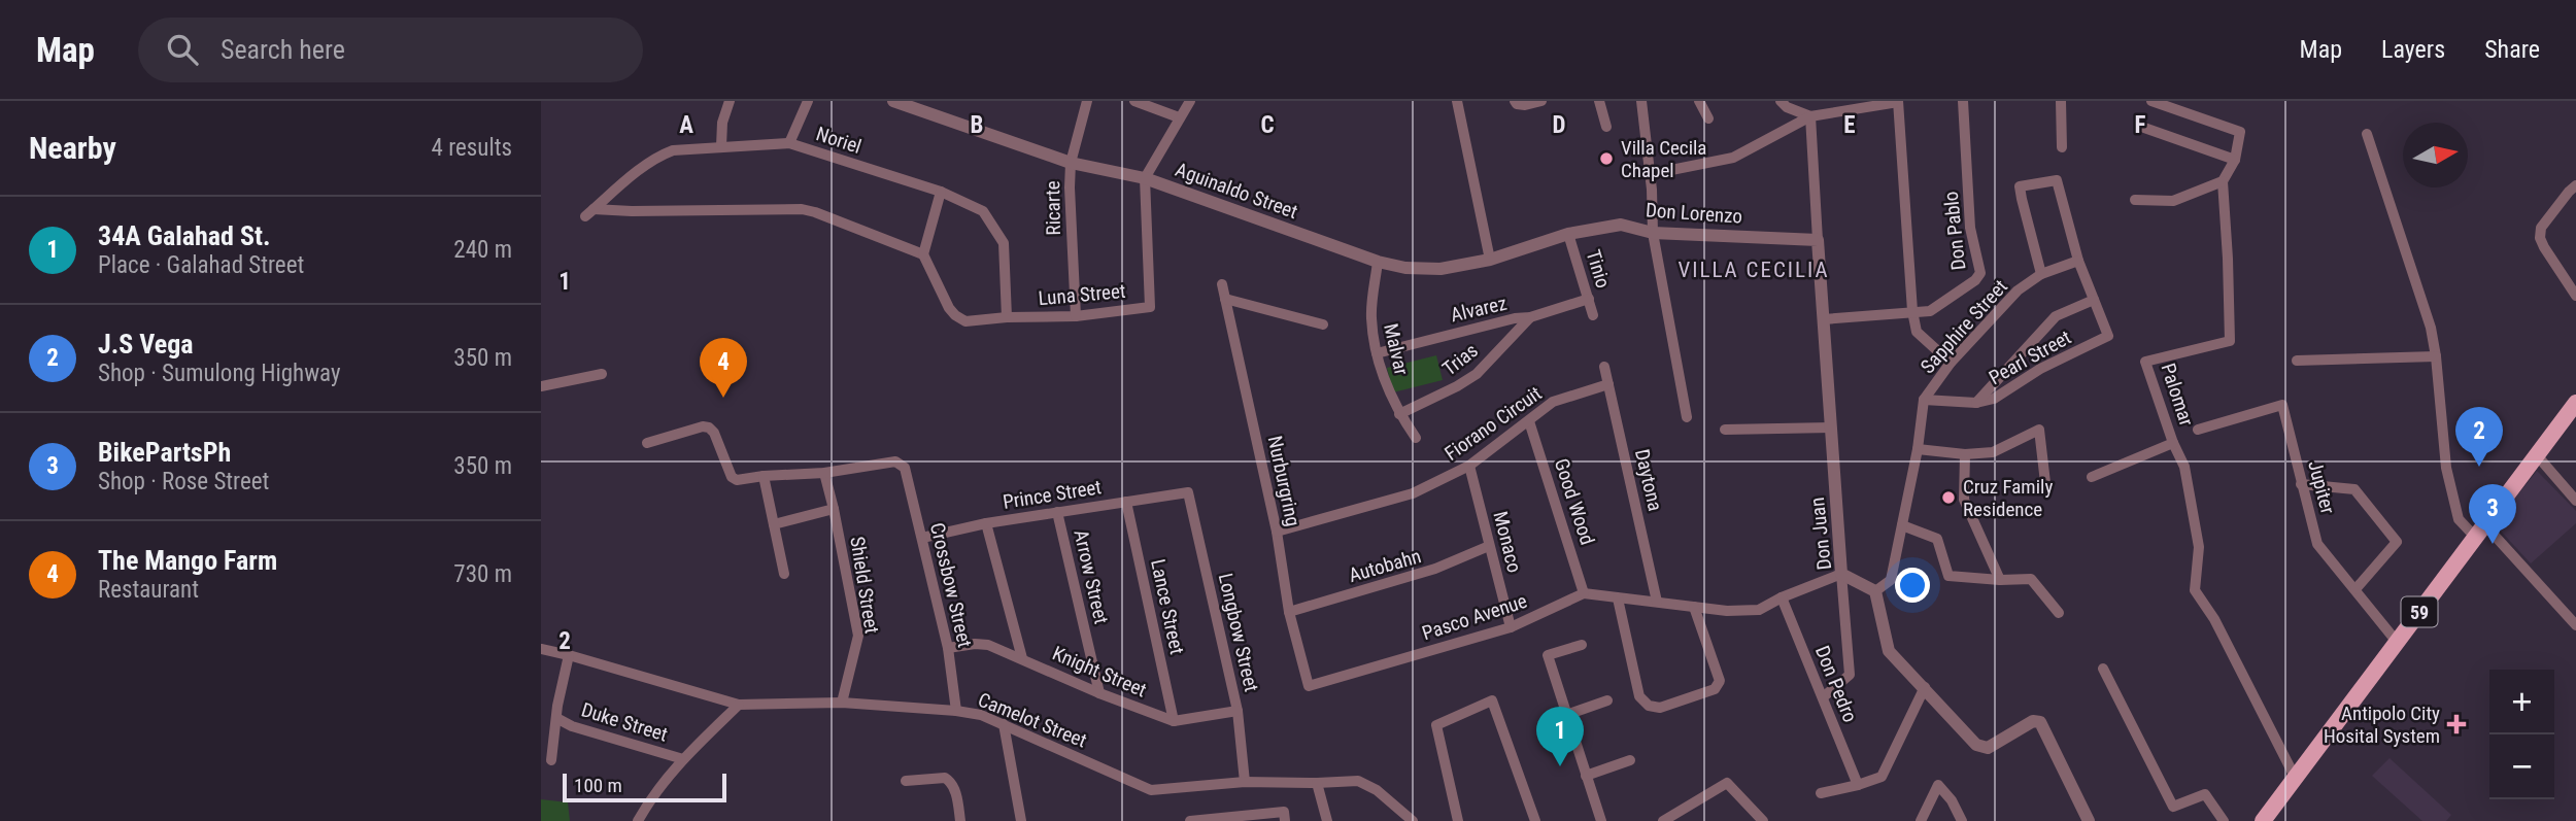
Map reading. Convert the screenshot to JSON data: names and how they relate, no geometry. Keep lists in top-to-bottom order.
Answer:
{
  "streets": {
    "main road": ["59"],
    "street": [
      "Noriel",
      "Aguinaldo Street",
      "Ricarte",
      "Don Lorenzo",
      "Don Pablo",
      "Tinio",
      "Luna Street",
      "Alvarez",
      "Sapphire Street",
      "Malvar",
      "Pearl Street",
      "Trias",
      "Palomar",
      "Fiorano Circuit",
      "Daytona",
      "Nurburgring",
      "Jupiter",
      "Prince Street",
      "Good Wood",
      "Don Juan",
      "Monaco",
      "Autobahn",
      "Arrow Street",
      "Shield Street",
      "Crossbow Street",
      "Lance Street",
      "Pasco Avenue",
      "Longbow Street",
      "Knight Street",
      "Don Pedro",
      "Camelot Street",
      "Duke Street"
    ]
  },
  "crossings": [
    ["Noriel", "Luna Street"],
    ["Aguinaldo Street", "Ricarte"],
    ["Aguinaldo Street", "Don Lorenzo"],
    ["Aguinaldo Street", "Tinio"],
    ["Aguinaldo Street", "Luna Street"],
    ["Aguinaldo Street", "Malvar"],
    ["Ricarte", "Luna Street"],
    ["Don Lorenzo", "Tinio"],
    ["Don Lorenzo", "Don Juan"],
    ["Don Pablo", "Don Juan"],
    ["Tinio", "Alvarez"],
    ["Alvarez", "Malvar"],
    ["Alvarez", "Trias"],
    ["Sapphire Street", "Pearl Street"],
    ["Sapphire Street", "Don Juan"],
    ["Malvar", "Trias"],
    ["Palomar", "59"],
    ["Fiorano Circuit", "Daytona"],
    ["Fiorano Circuit", "Nurburgring"],
    ["Fiorano Circuit", "Good Wood"],
    ["Fiorano Circuit", "Monaco"],
    ["Nurburgring", "Autobahn"],
    ["Nurburgring", "Pasco Avenue"],
    ["Jupiter", "59"],
    ["Prince Street", "Arrow Street"],
    ["Prince Street", "Crossbow Street"],
    ["Prince Street", "Lance Street"],
    ["Prince Street", "Longbow Street"],
    ["Good Wood", "Pasco Avenue"],
    ["Monaco", "Autobahn"],
    ["Monaco", "Pasco Avenue"],
    ["Arrow Street", "Knight Street"],
    ["Shield Street", "Crossbow Street"],
    ["Shield Street", "Camelot Street"],
    ["Crossbow Street", "Knight Street"],
    ["Crossbow Street", "Camelot Street"],
    ["Lance Street", "Knight Street"],
    ["Longbow Street", "Knight Street"],
    ["Longbow Street", "Camelot Street"]
  ],
  "districts": ["VILLA CECILIA"],
  "places": {
    "other": ["Villa Cecila Chapel", "Cruz Family Residence"],
    "health": ["Antipolo City Hosital System"]
  },
  "scale_bar": "100 m",
  "north": "right",
  "page": {
    "header": "Map",
    "search": "Search here",
    "nav": ["Map", "Layers", "Share"],
    "heading": ["Nearby", "4 results"],
    "list": [
      {
        "mark": "1",
        "name": "34A Galahad St.",
        "note": "Place · Galahad Street",
        "value": "240 m"
      },
      {
        "mark": "2",
        "name": "J.S Vega",
        "note": "Shop · Sumulong Highway",
        "value": "350 m"
      },
      {
        "mark": "3",
        "name": "BikePartsPh",
        "note": "Shop · Rose Street",
        "value": "350 m"
      },
      {
        "mark": "4",
        "name": "The Mango Farm",
        "note": "Restaurant",
        "value": "730 m"
      }
    ],
    "pins": [
      "4",
      "2",
      "3",
      "1"
    ],
    "map_buttons": ["+", "−"],
    "scale": "100 m"
  },
  "grid": {
    "columns": [
      "A",
      "B",
      "C",
      "D",
      "E",
      "F"
    ],
    "rows": ["1", "2"]
  }
}
